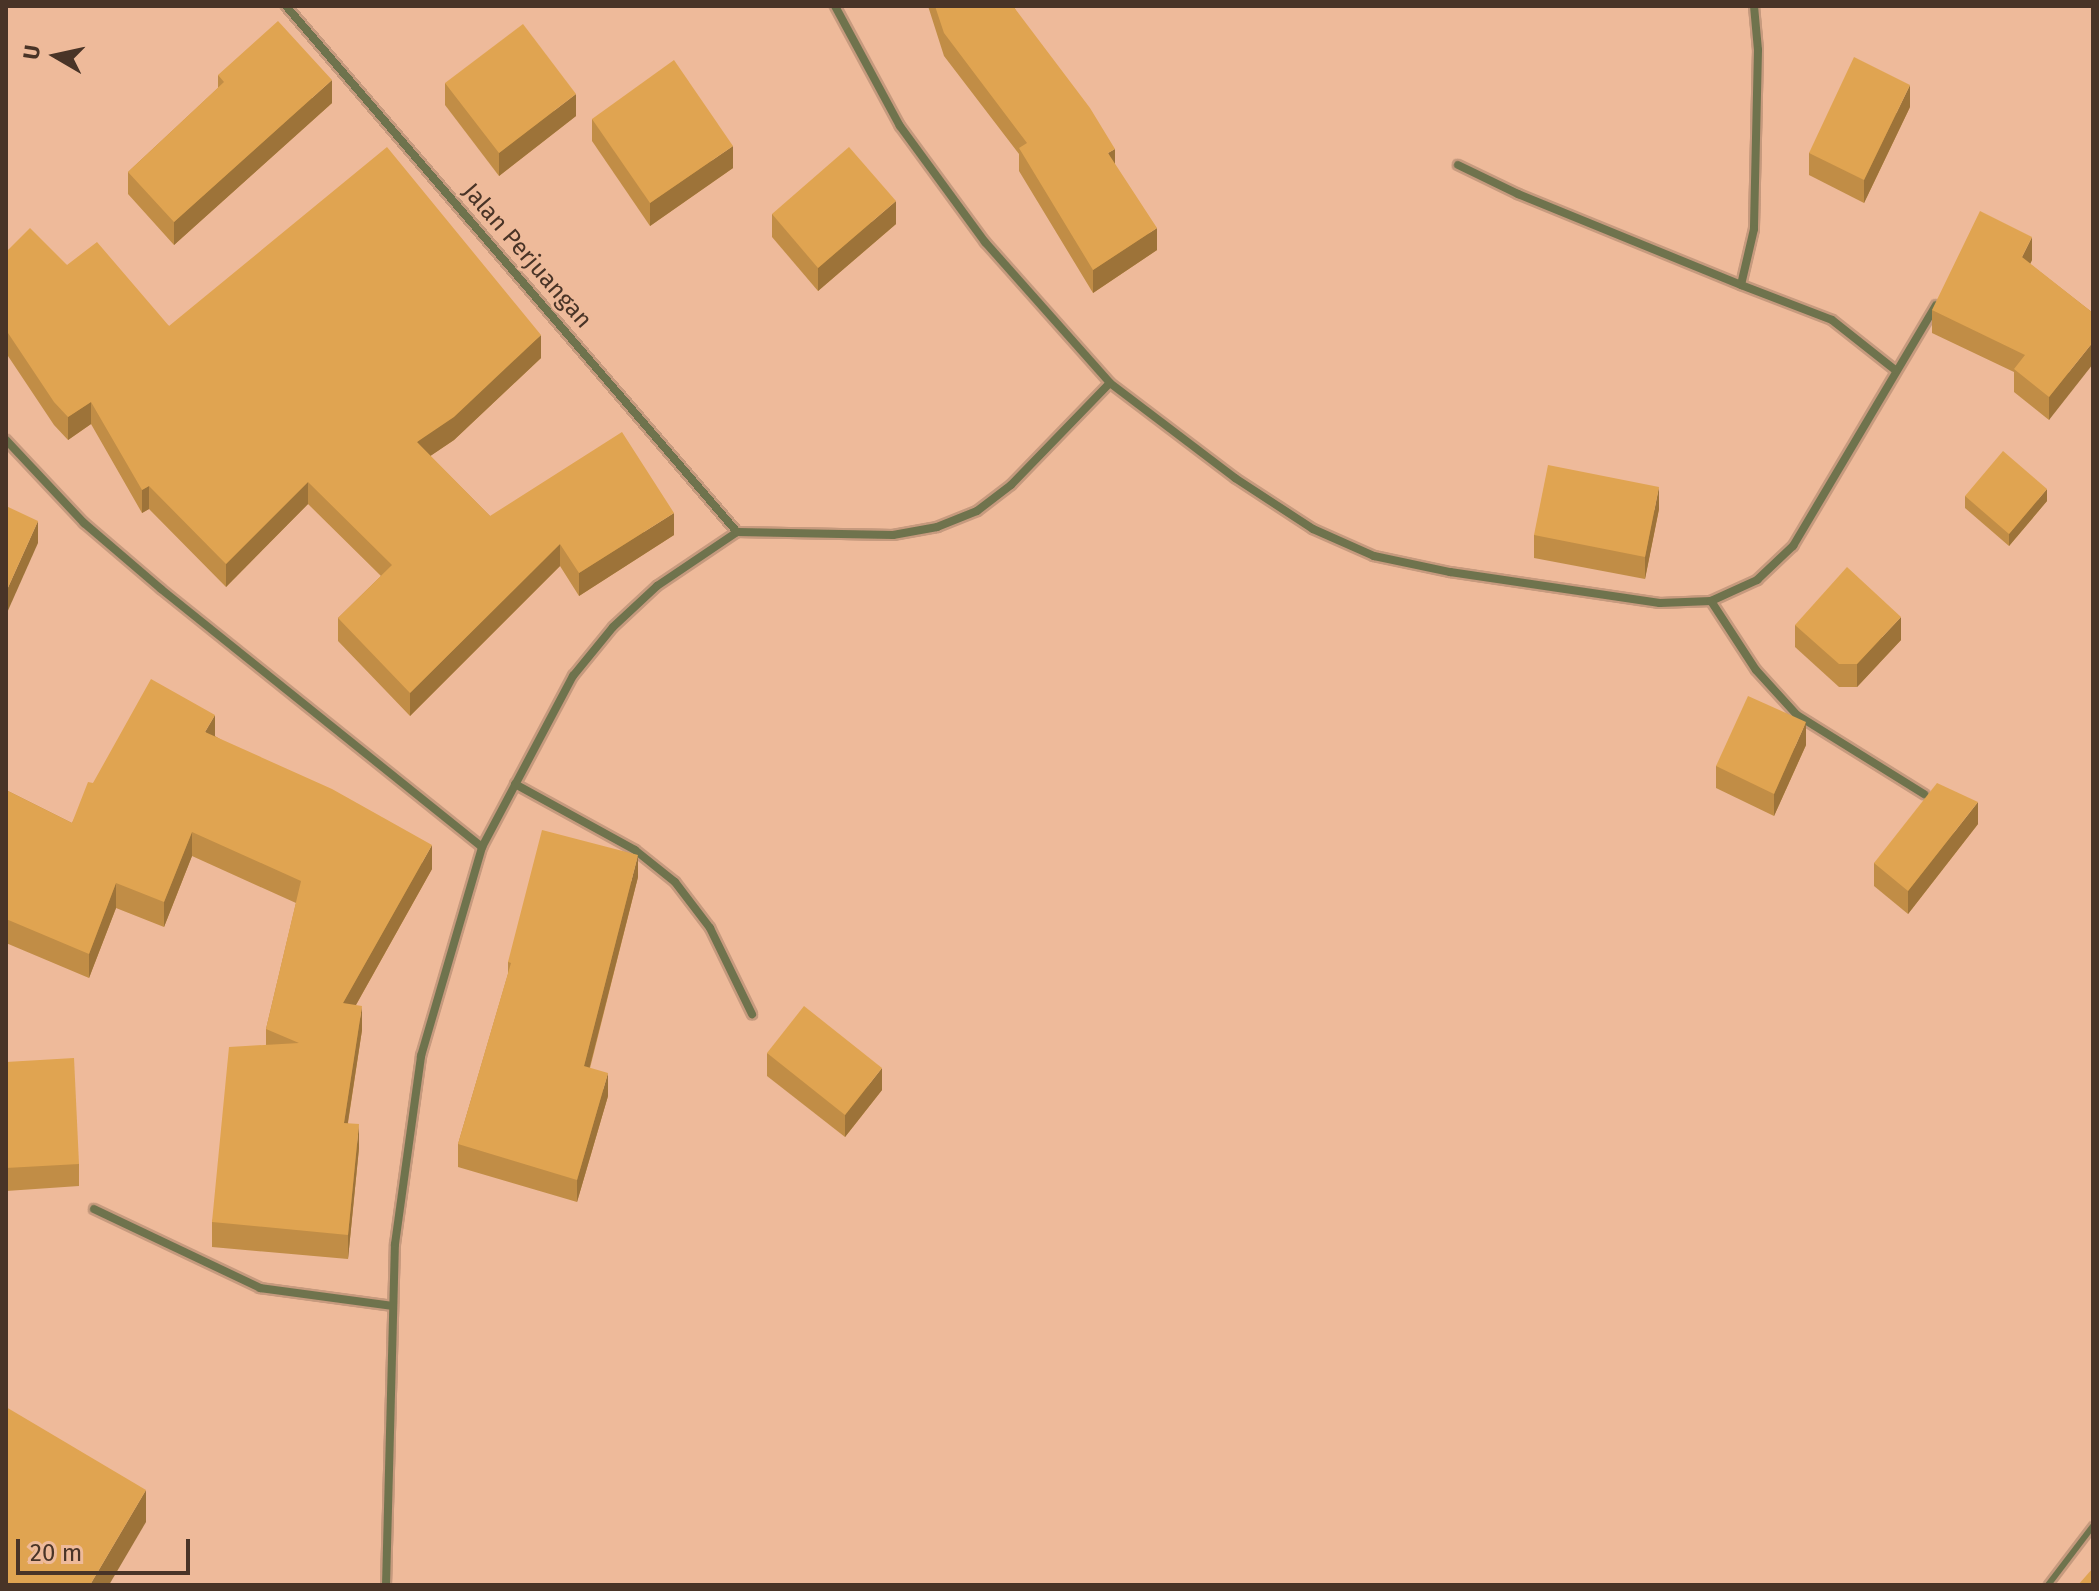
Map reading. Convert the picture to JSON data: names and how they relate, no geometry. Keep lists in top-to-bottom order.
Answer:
{
  "streets": {
    "street": ["Jalan Perjuangan"]
  },
  "scale_bar": "20 m",
  "north": "left"
}
